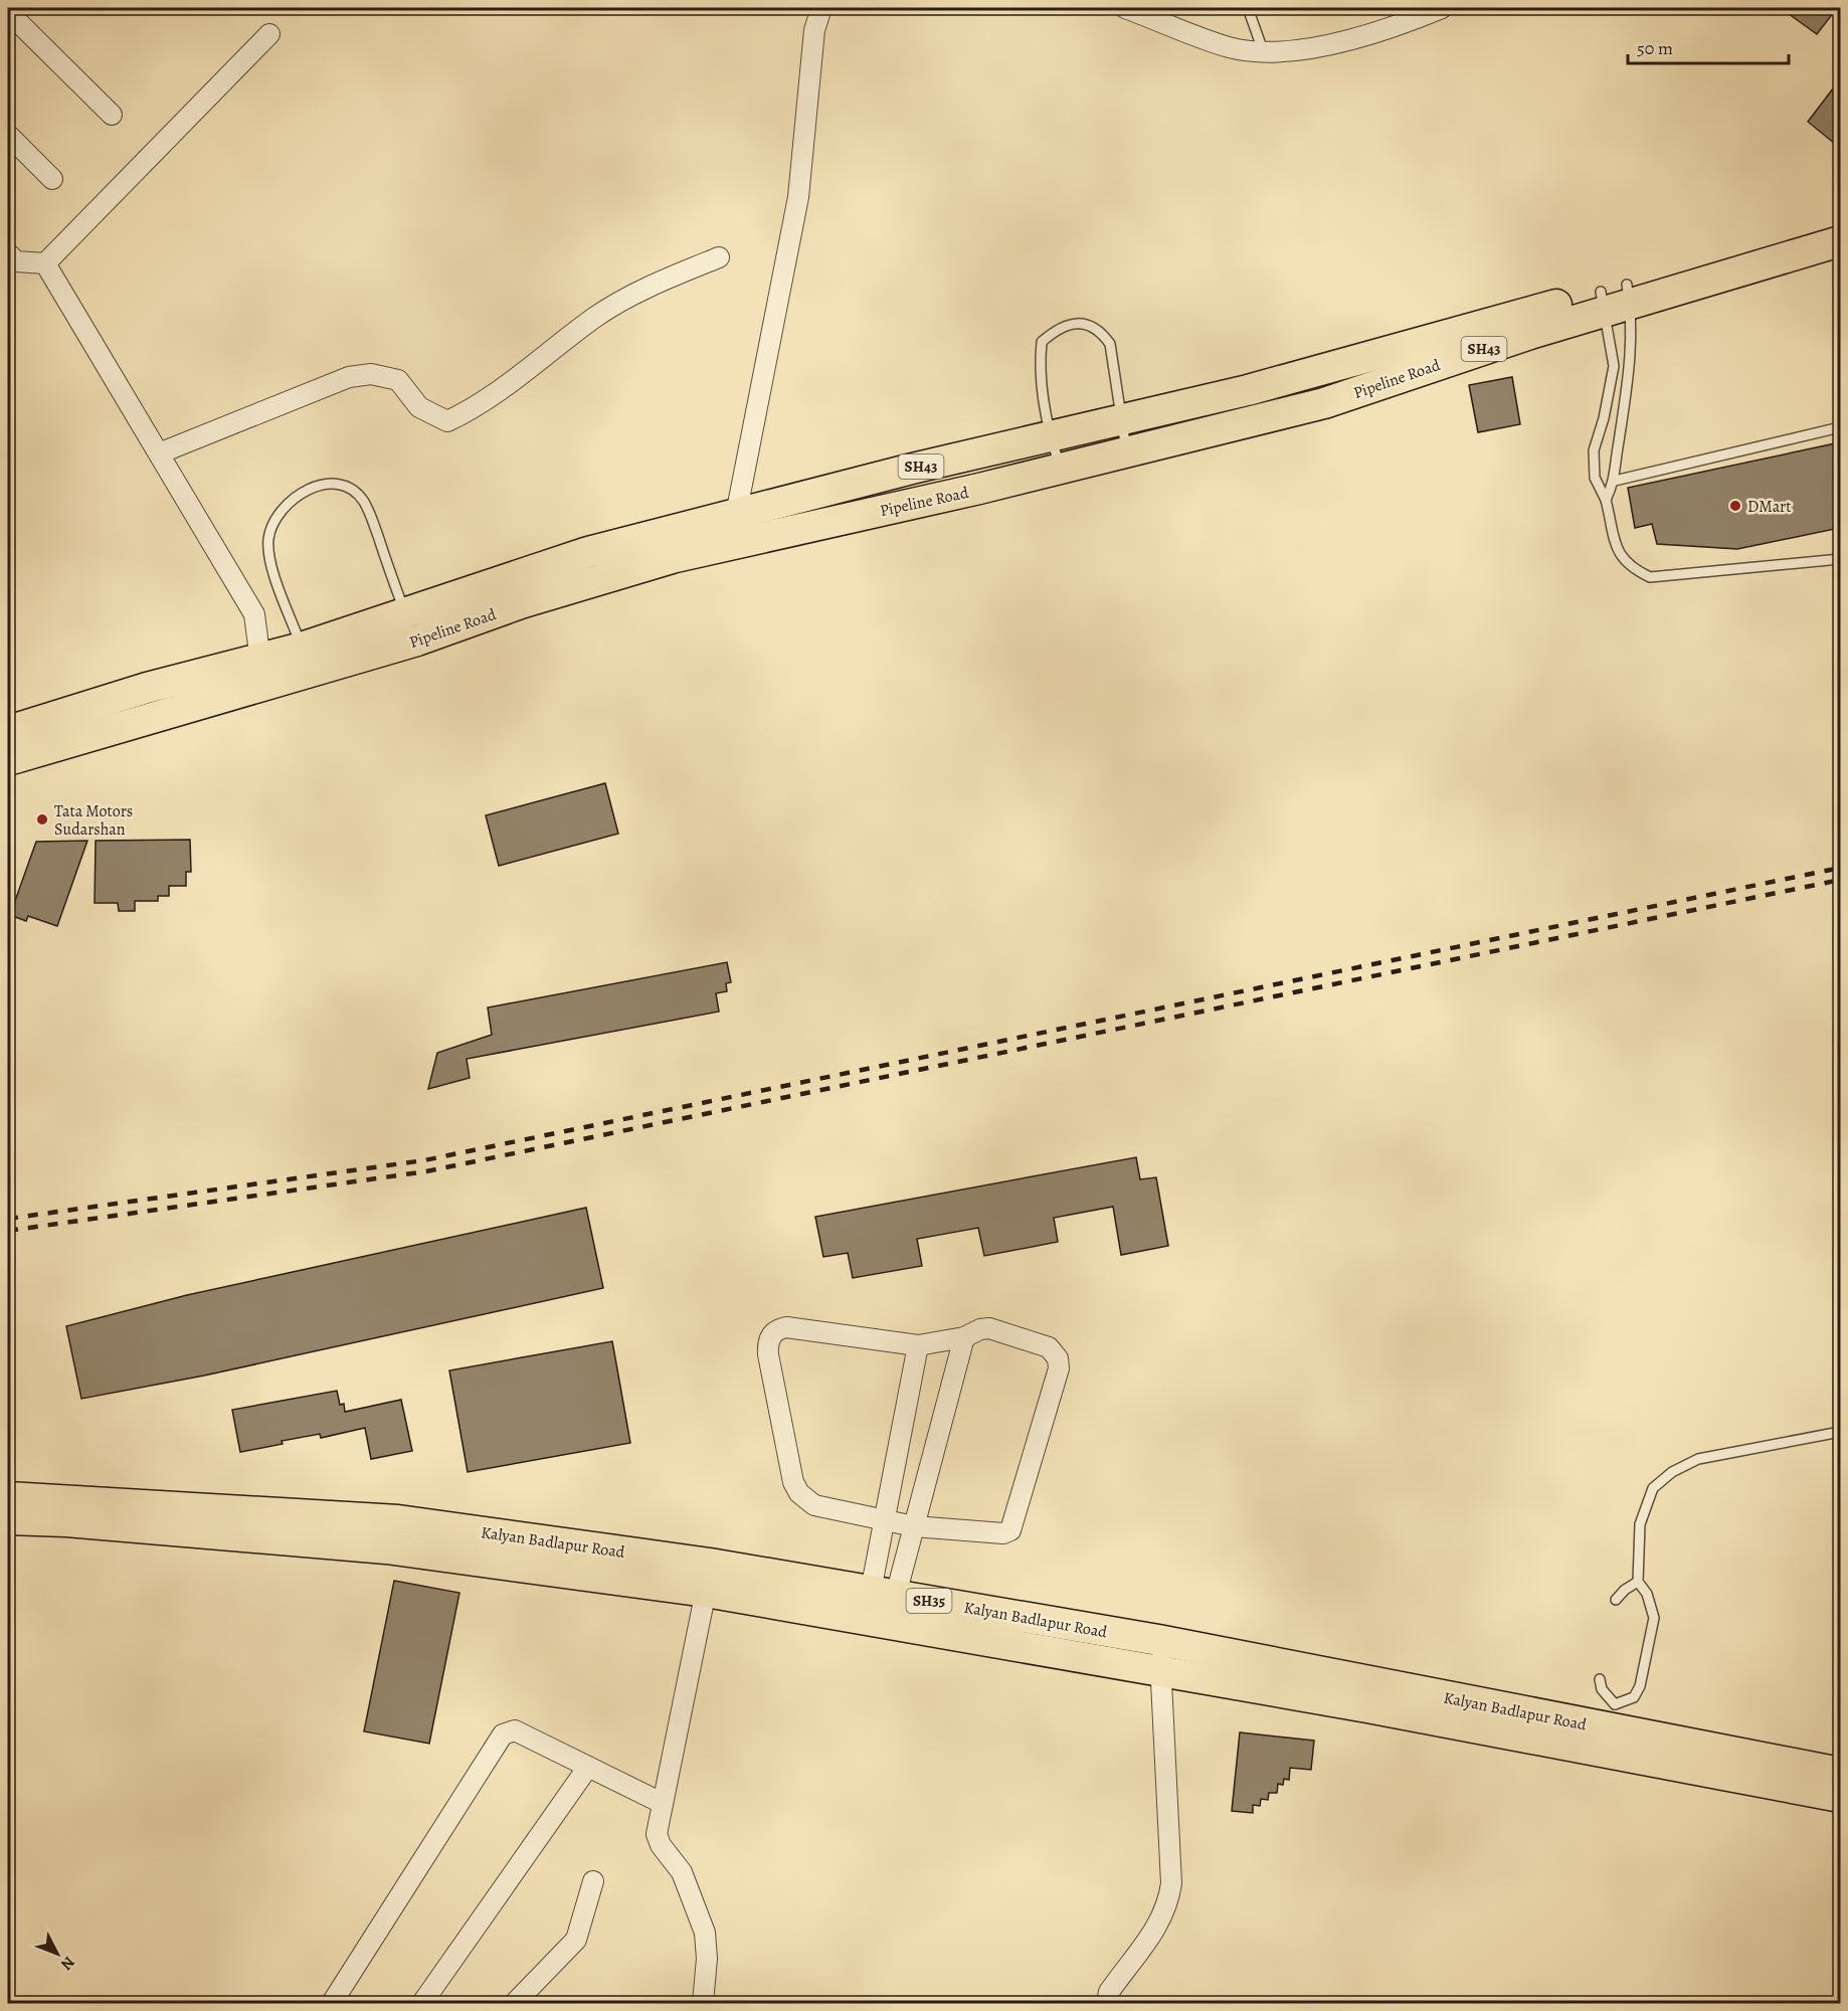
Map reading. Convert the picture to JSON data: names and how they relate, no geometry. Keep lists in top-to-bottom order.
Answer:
{
  "streets": {
    "main road": [
      "SH43",
      "Pipeline Road",
      "Kalyan Badlapur Road",
      "SH35"
    ]
  },
  "places": ["DMart", "Tata Motors Sudarshan"],
  "scale_bar": "50 m",
  "north": "bottom right"
}
